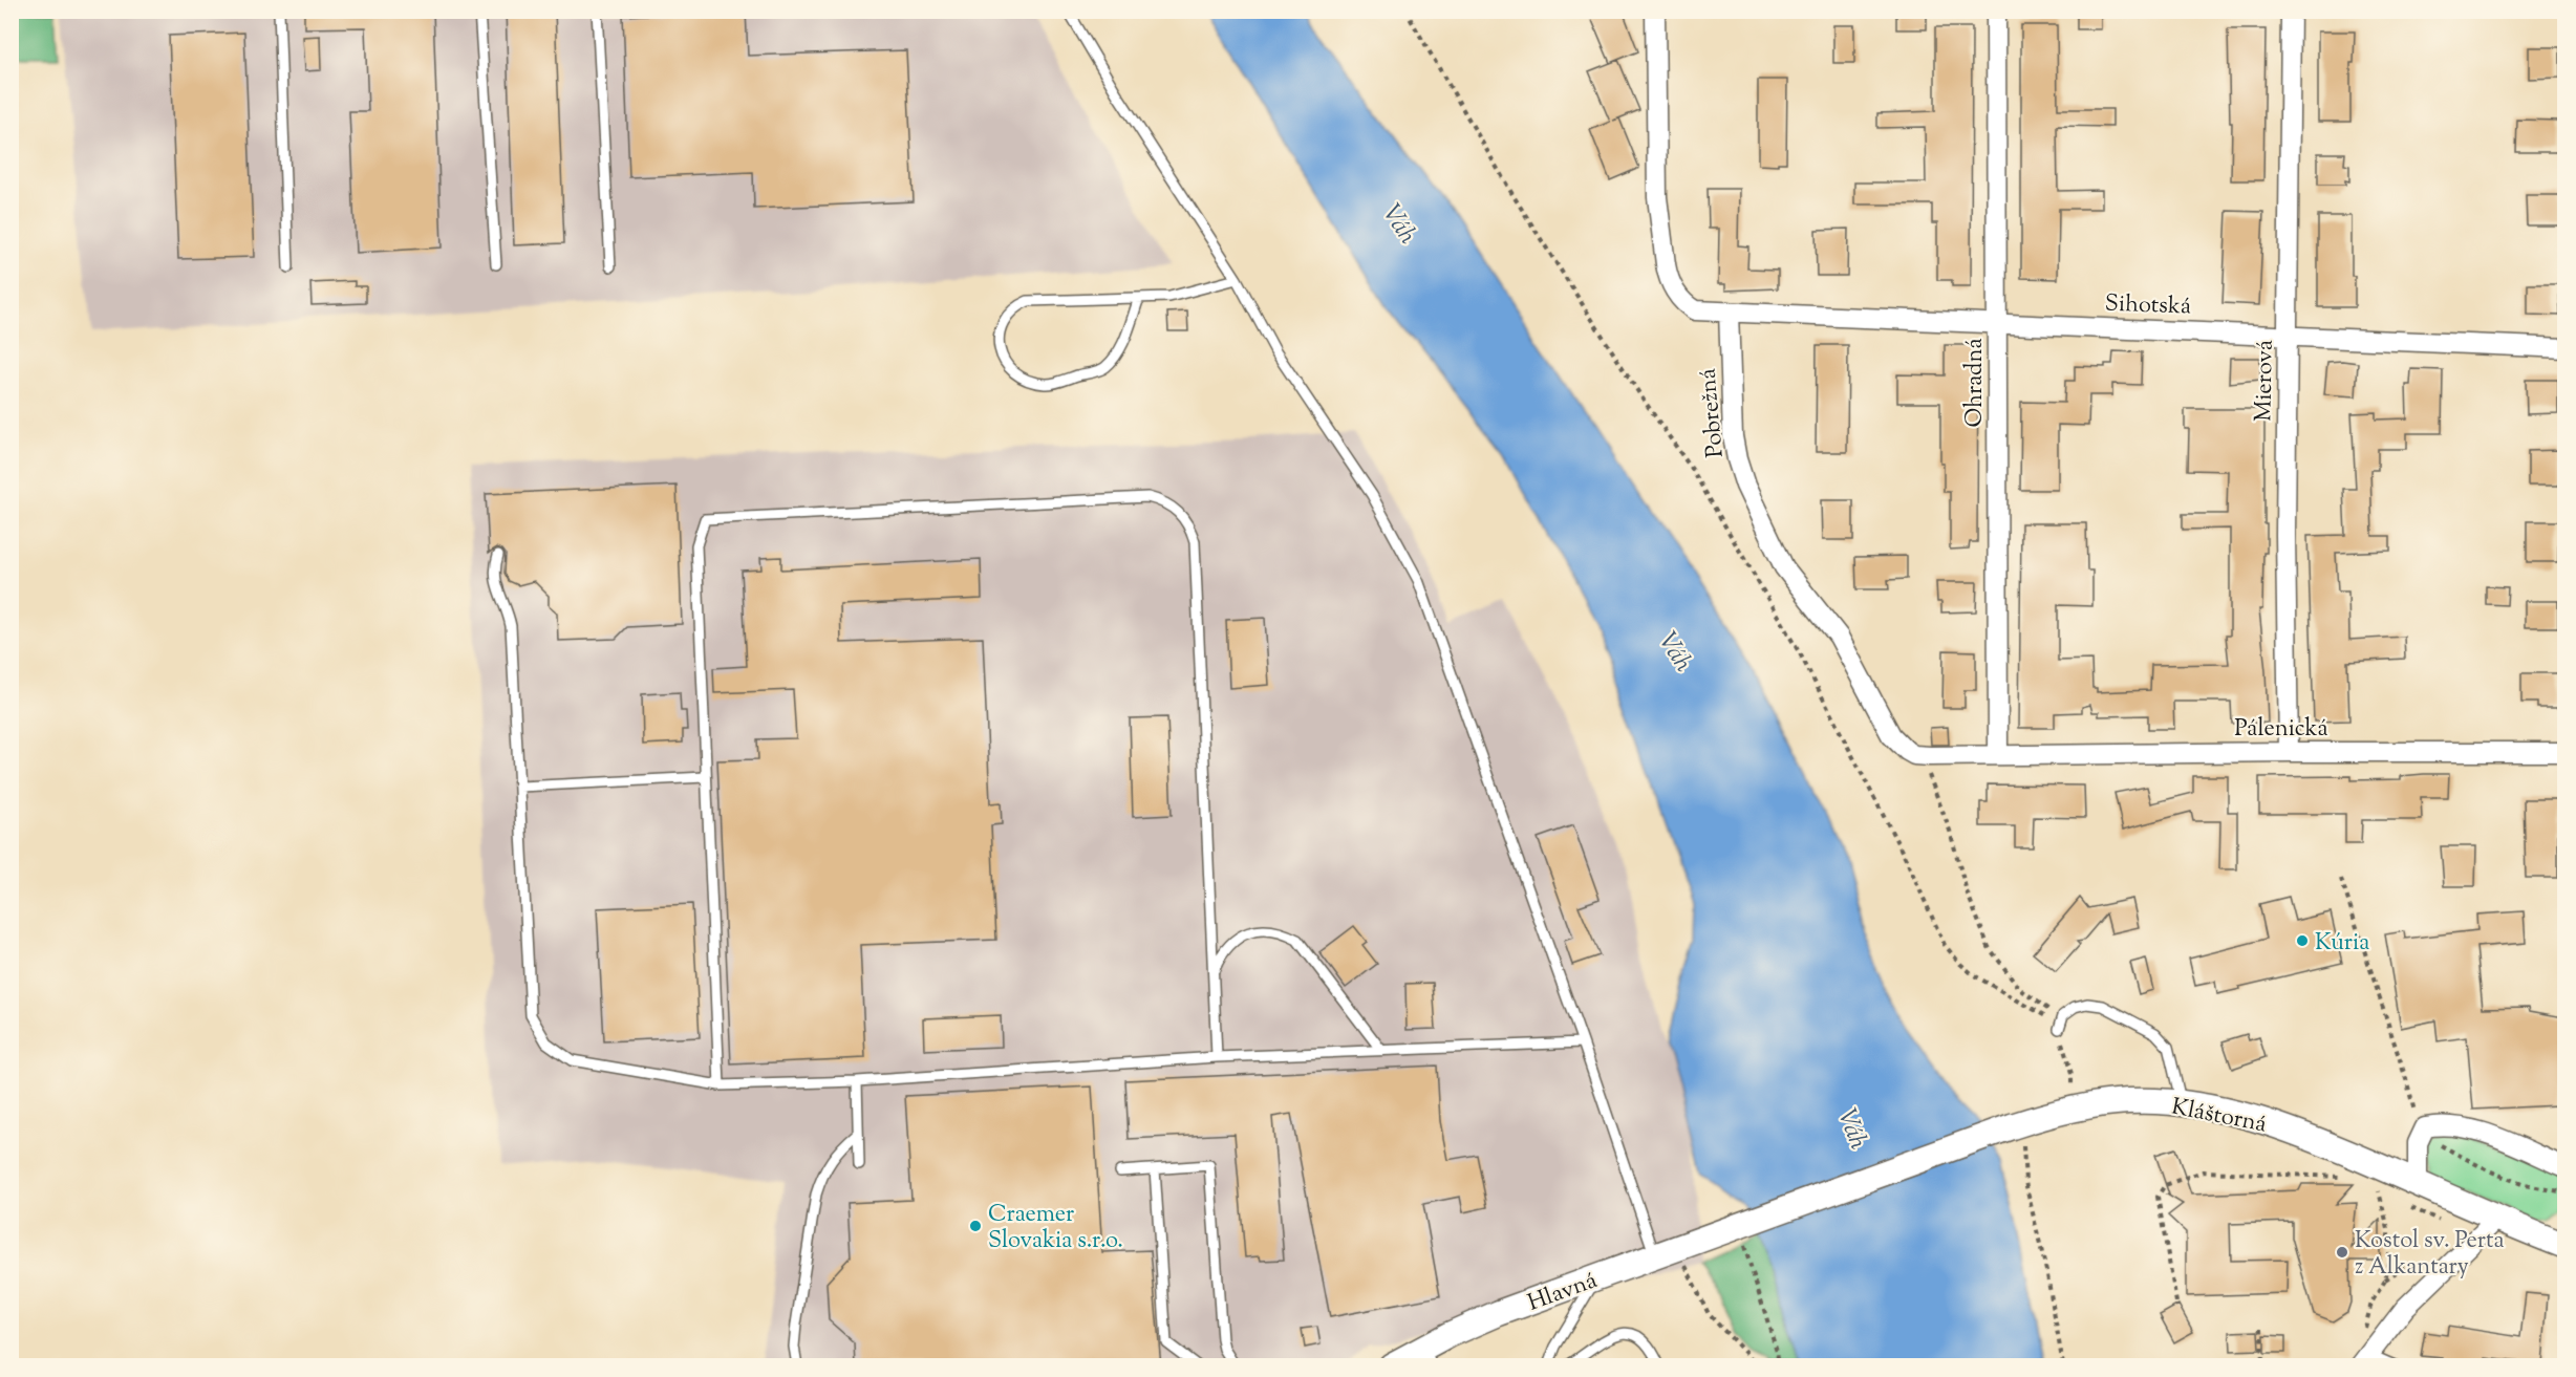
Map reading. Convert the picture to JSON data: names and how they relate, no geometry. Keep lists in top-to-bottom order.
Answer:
{
  "streets": {
    "street": [
      "Sihotská",
      "Mierová",
      "Ohradná",
      "Pobrežná",
      "Pálenická",
      "Kláštorná",
      "Hlavná"
    ]
  },
  "crossings": [
    ["Sihotská", "Mierová"],
    ["Sihotská", "Ohradná"],
    ["Sihotská", "Pobrežná"],
    ["Mierová", "Pálenická"],
    ["Ohradná", "Pálenická"],
    ["Kláštorná", "Hlavná"]
  ],
  "water": ["Váh"],
  "places": ["Kúria", "Craemer Slovakia s.r.o.", "Kostol sv. Perta z Alkantary"]
}
